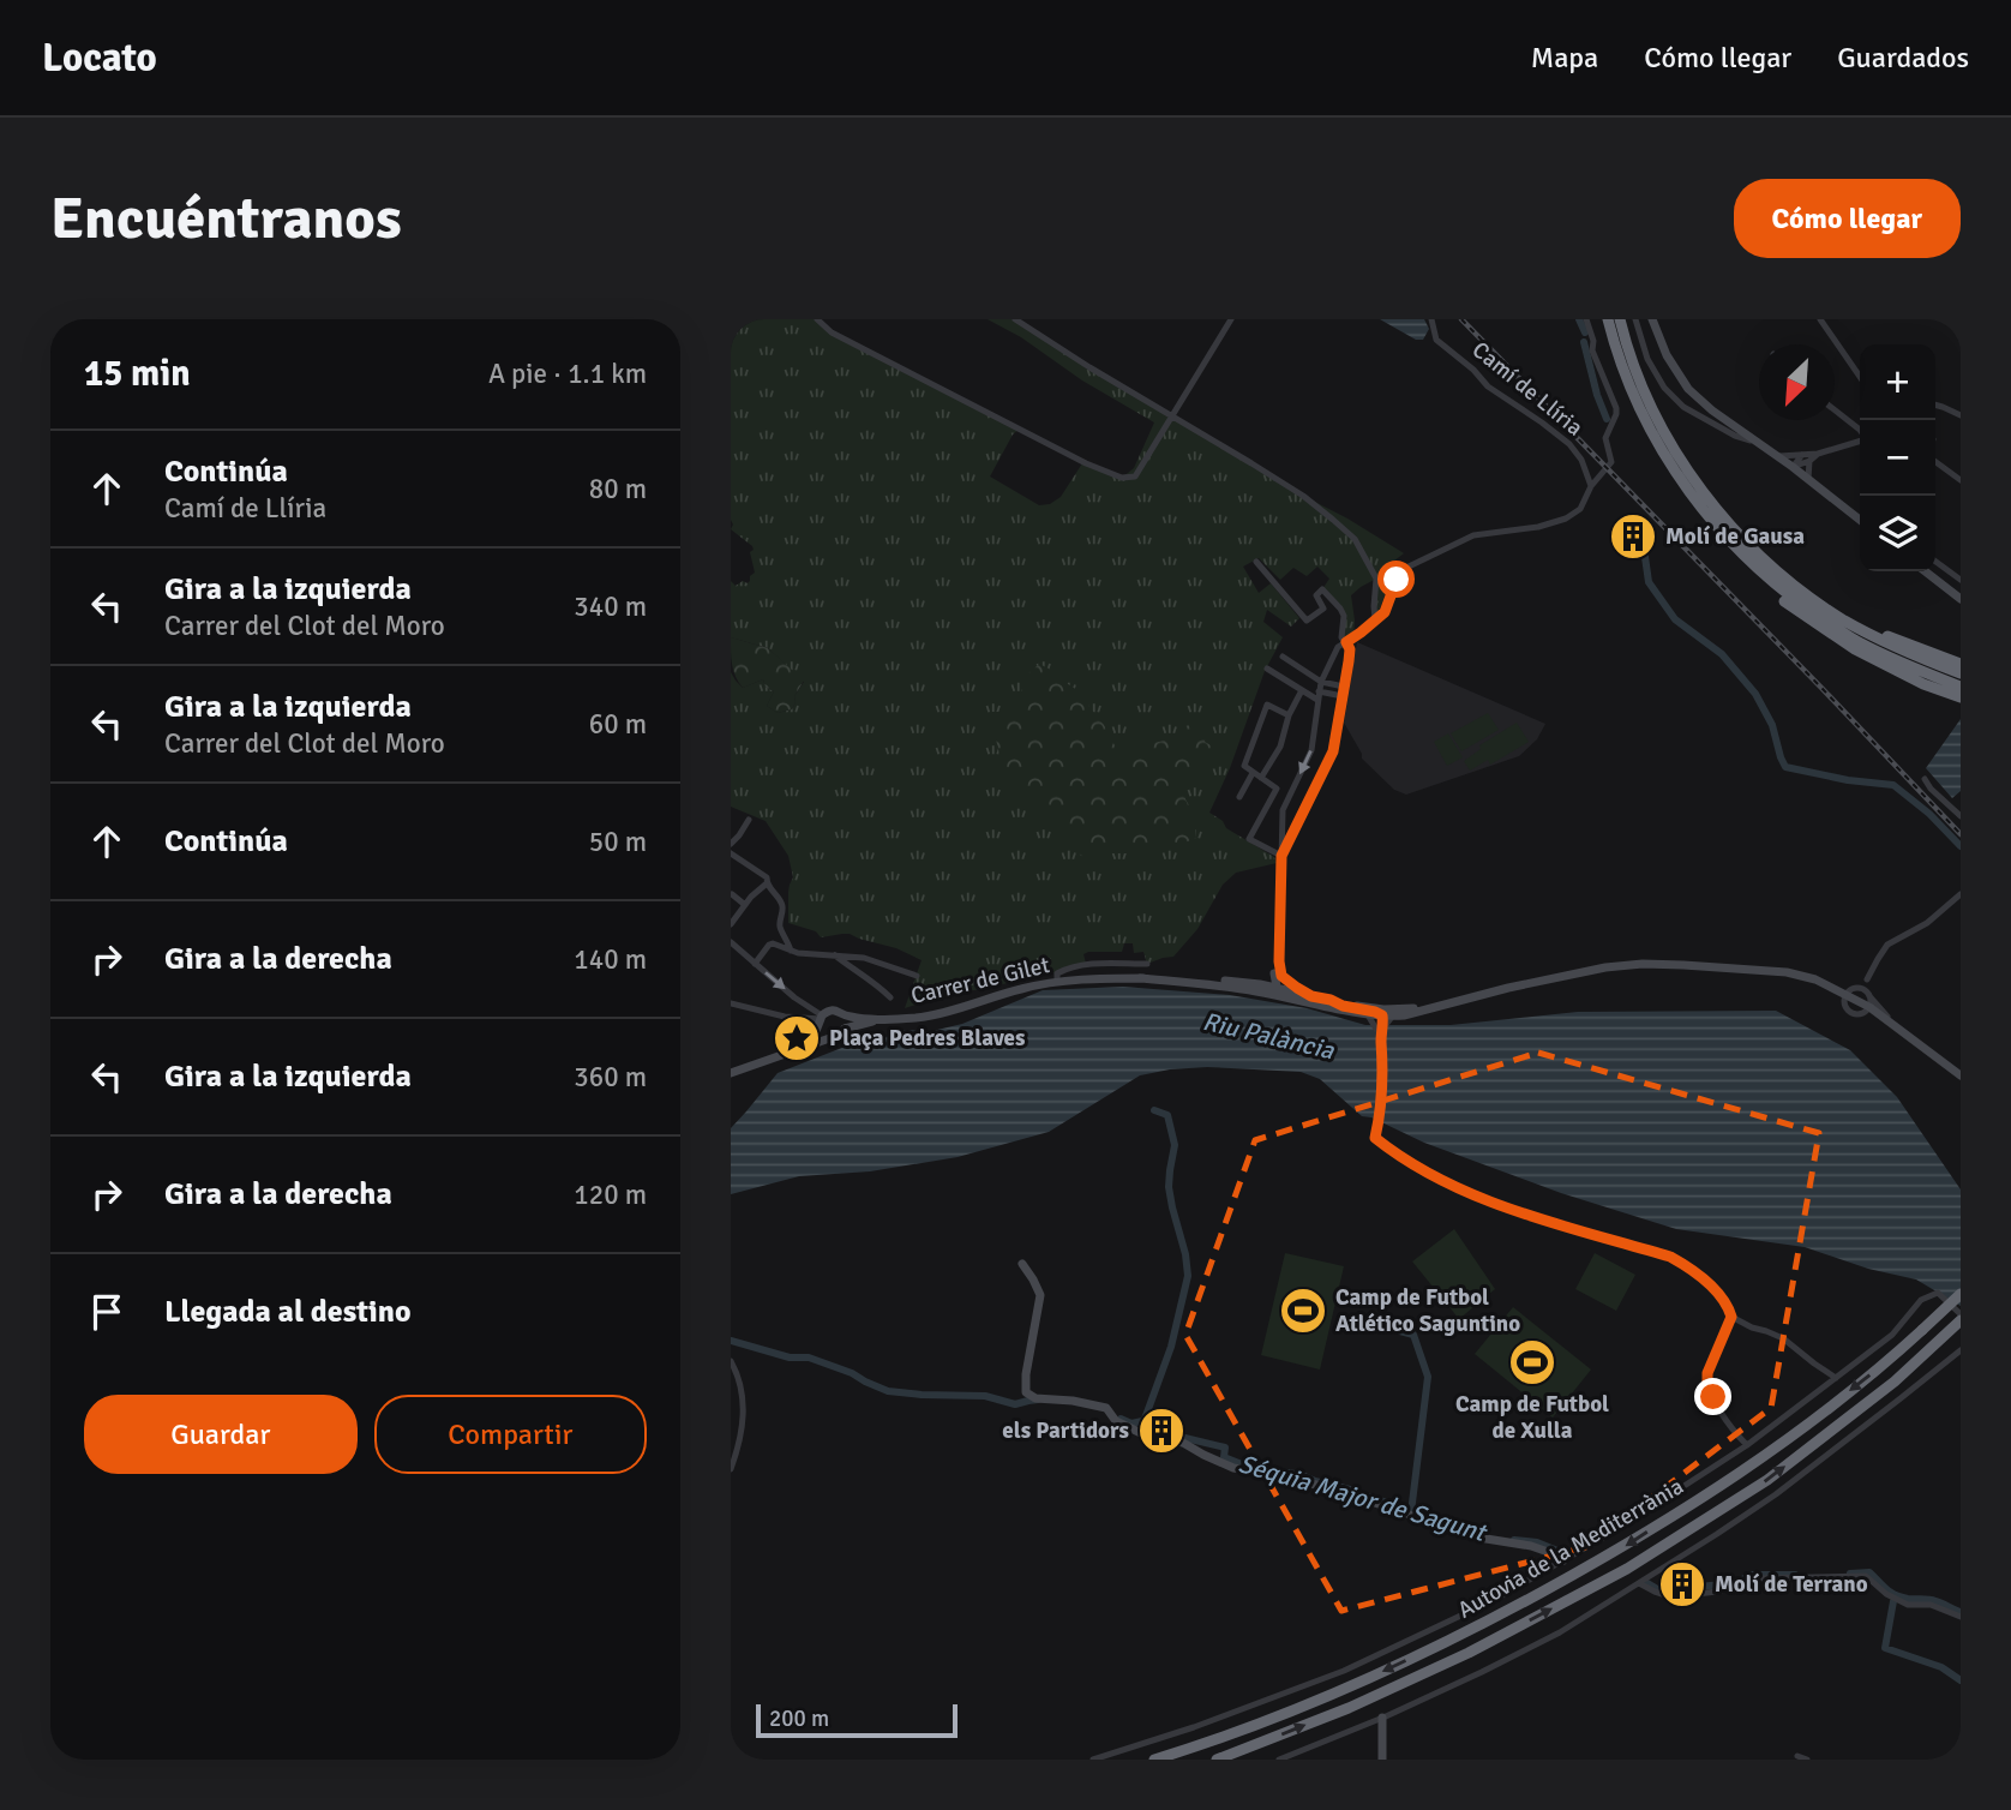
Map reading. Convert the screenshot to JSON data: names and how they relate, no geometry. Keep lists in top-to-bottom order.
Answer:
{
  "streets": {
    "highway": ["Autovia de la Mediterrània"],
    "main road": ["Carrer de Gilet"],
    "street": ["Camí de Llíria"]
  },
  "water": ["Riu Palància", "Séquia Major de Sagunt"],
  "places": {
    "building": ["Molí de Gausa", "els Partidors", "Molí de Terrano"],
    "place": ["Plaça Pedres Blaves"],
    "sports": ["Camp de Futbol Atlético Saguntino", "Camp de Futbol de Xulla"]
  },
  "scale_bar": "200 m",
  "north": "bottom left",
  "page": {
    "header": "Locato",
    "nav": ["Mapa", "Cómo llegar", "Guardados"],
    "buttons": [
      "Cómo llegar",
      ["Guardar", "Compartir"]
    ],
    "title": "Encuéntranos",
    "heading": ["15 min", "A pie · 1.1 km"],
    "map_buttons": ["+", "−"],
    "list": [
      ["Continúa", "Camí de Llíria", "80 m"],
      ["Gira a la izquierda", "Carrer del Clot del Moro", "340 m"],
      ["Gira a la izquierda", "Carrer del Clot del Moro", "60 m"],
      ["Continúa", "50 m"],
      ["Gira a la derecha", "140 m"],
      ["Gira a la izquierda", "360 m"],
      ["Gira a la derecha", "120 m"],
      "Llegada al destino"
    ],
    "scale": "200 m"
  }
}
